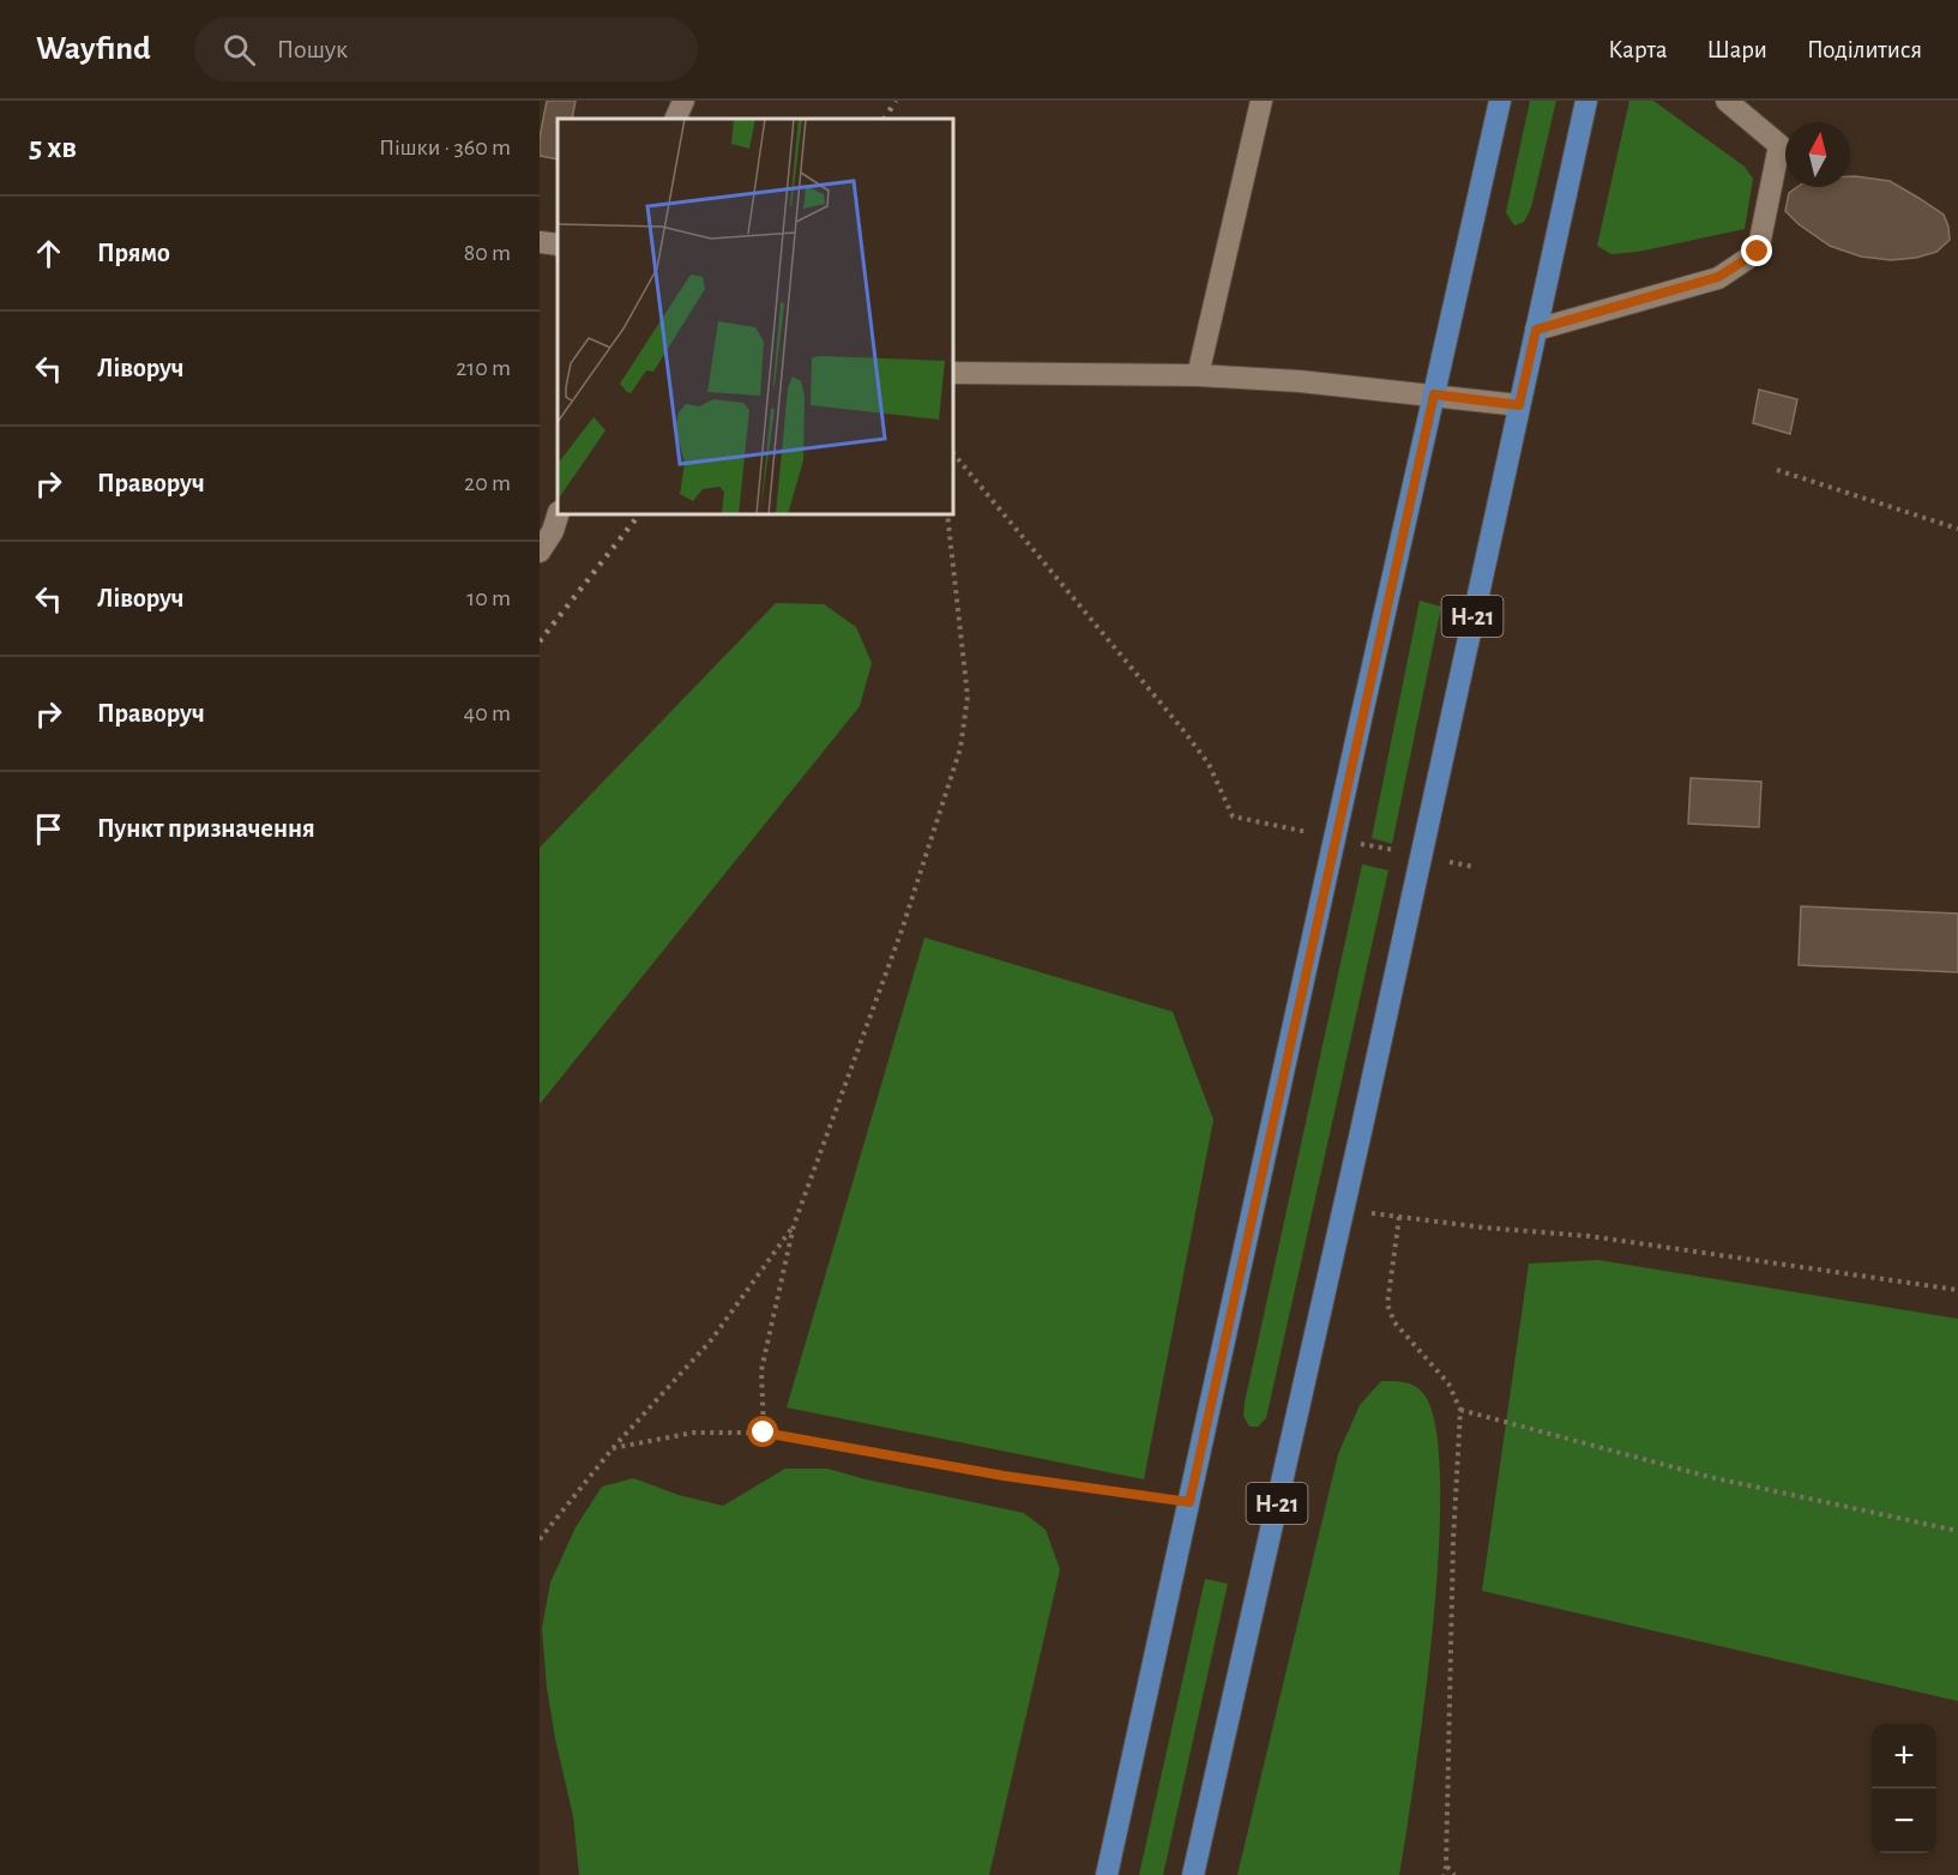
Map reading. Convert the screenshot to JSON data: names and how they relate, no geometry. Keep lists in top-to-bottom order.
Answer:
{
  "streets": {
    "main road": ["Н-21"]
  },
  "north": "top",
  "page": {
    "header": "Wayfind",
    "search": "Пошук",
    "nav": ["Карта", "Шари", "Поділитися"],
    "heading": ["5 хв", "Пішки · 360 m"],
    "list": [
      ["Прямо", "80 m"],
      ["Ліворуч", "210 m"],
      ["Праворуч", "20 m"],
      ["Ліворуч", "10 m"],
      ["Праворуч", "40 m"],
      "Пункт призначення"
    ],
    "map_buttons": ["+", "−"]
  }
}
